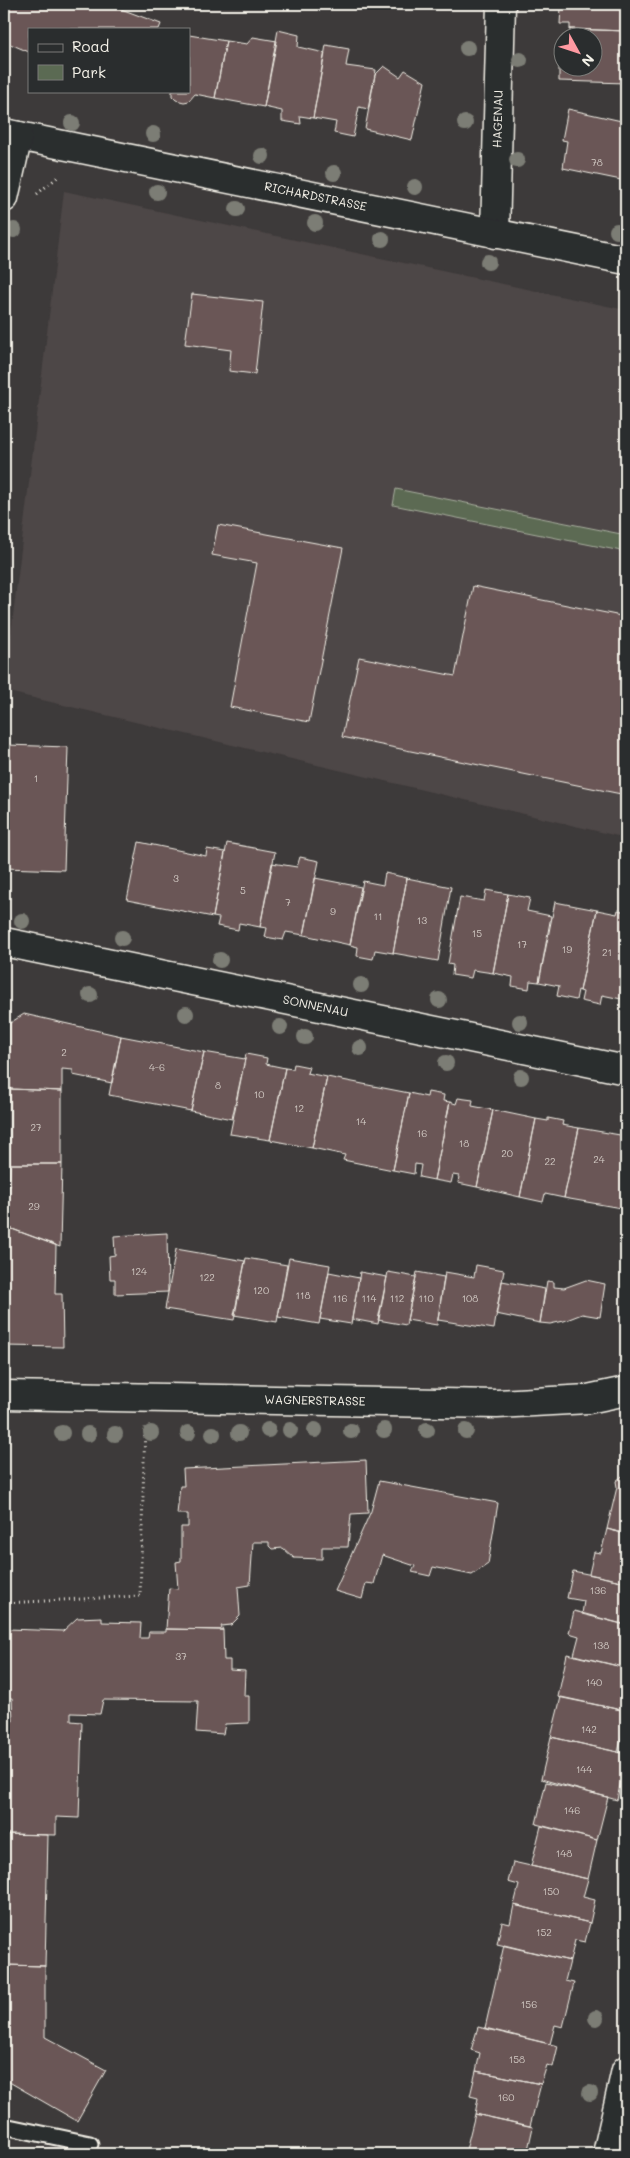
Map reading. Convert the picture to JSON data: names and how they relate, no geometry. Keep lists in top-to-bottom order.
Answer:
{
  "streets": {
    "street": [
      "HAGENAU",
      "RICHARDSTRASSE",
      "SONNENAU",
      "WAGNERSTRASSE"
    ]
  },
  "crossings": [
    ["HAGENAU", "RICHARDSTRASSE"]
  ],
  "house_numbers": [
    "78",
    "1",
    "3",
    "5",
    "7",
    "9",
    "11",
    "13",
    "15",
    "17",
    "19",
    "21",
    "2",
    "4-6",
    "8",
    "10",
    "12",
    "14",
    "27",
    "16",
    "18",
    "20",
    "24",
    "22",
    "29",
    "124",
    "122",
    "120",
    "118",
    "116",
    "114",
    "112",
    "110",
    "108",
    "136",
    "138",
    "37",
    "140",
    "142",
    "144",
    "146",
    "148",
    "150",
    "152",
    "156",
    "158",
    "160"
  ],
  "legend": ["Road", "Park"],
  "north": "bottom right"
}
